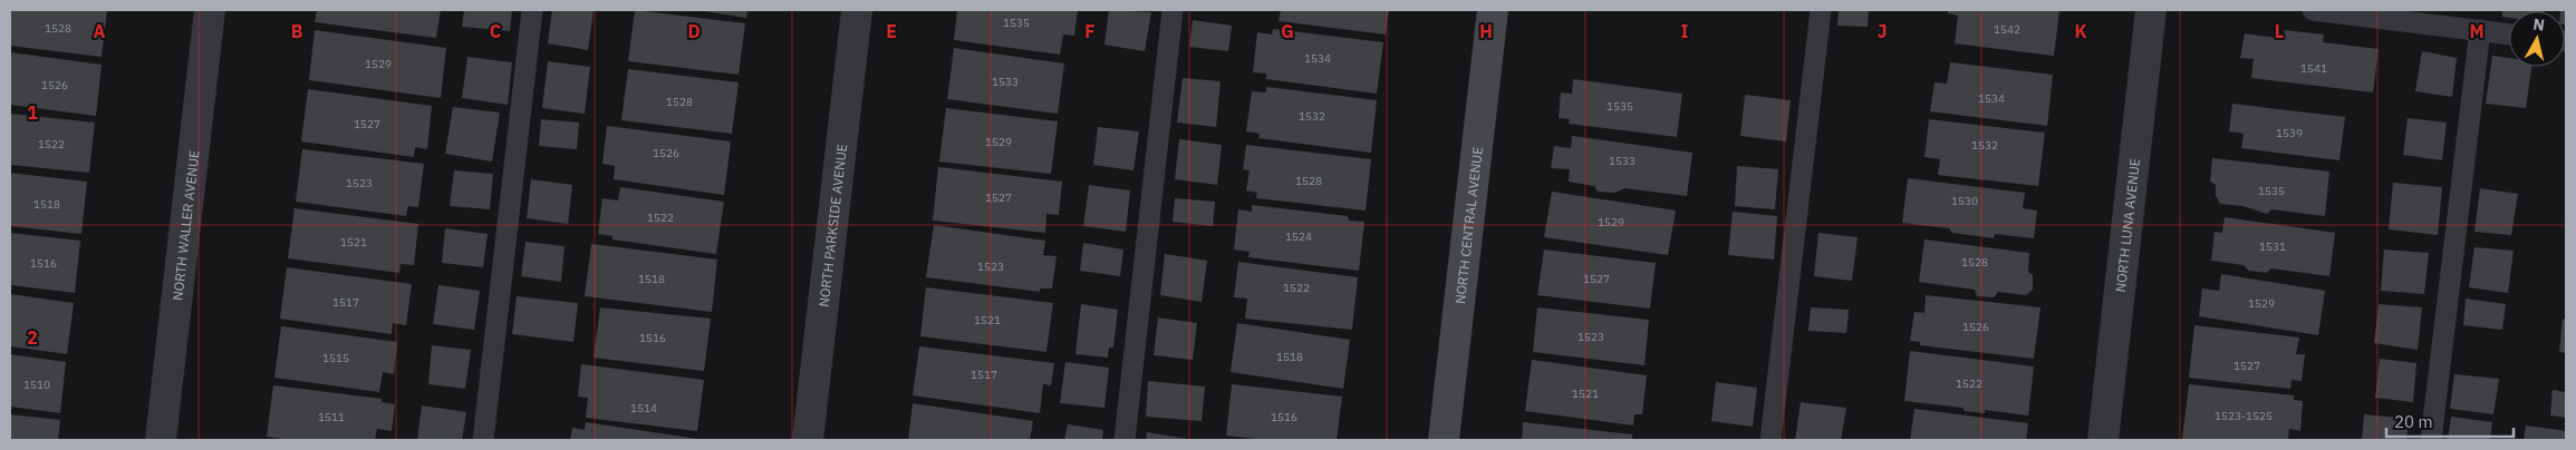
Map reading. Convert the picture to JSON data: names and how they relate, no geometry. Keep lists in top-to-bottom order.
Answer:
{
  "streets": {
    "street": [
      "NORTH WALLER AVENUE",
      "NORTH PARKSIDE AVENUE",
      "NORTH CENTRAL AVENUE",
      "NORTH LUNA AVENUE"
    ]
  },
  "house_numbers": [
    "1535",
    "1528",
    "1542",
    "1534",
    "1529",
    "1541",
    "1533",
    "1526",
    "1534",
    "1528",
    "1535",
    "1532",
    "1527",
    "1539",
    "1529",
    "1522",
    "1532",
    "1526",
    "1533",
    "1528",
    "1523",
    "1535",
    "1527",
    "1530",
    "1518",
    "1522",
    "1529",
    "1524",
    "1521",
    "1531",
    "1528",
    "1516",
    "1523",
    "1518",
    "1527",
    "1522",
    "1517",
    "1529",
    "1521",
    "1526",
    "1523",
    "1516",
    "1518",
    "1515",
    "1527",
    "1517",
    "1522",
    "1510",
    "1521",
    "1514",
    "1523-1525",
    "1511",
    "1516"
  ],
  "scale_bar": "20 m",
  "north": "top",
  "grid": {
    "columns": [
      "A",
      "B",
      "C",
      "D",
      "E",
      "F",
      "G",
      "H",
      "I",
      "J",
      "K",
      "L",
      "M"
    ],
    "rows": ["1", "2"]
  }
}
